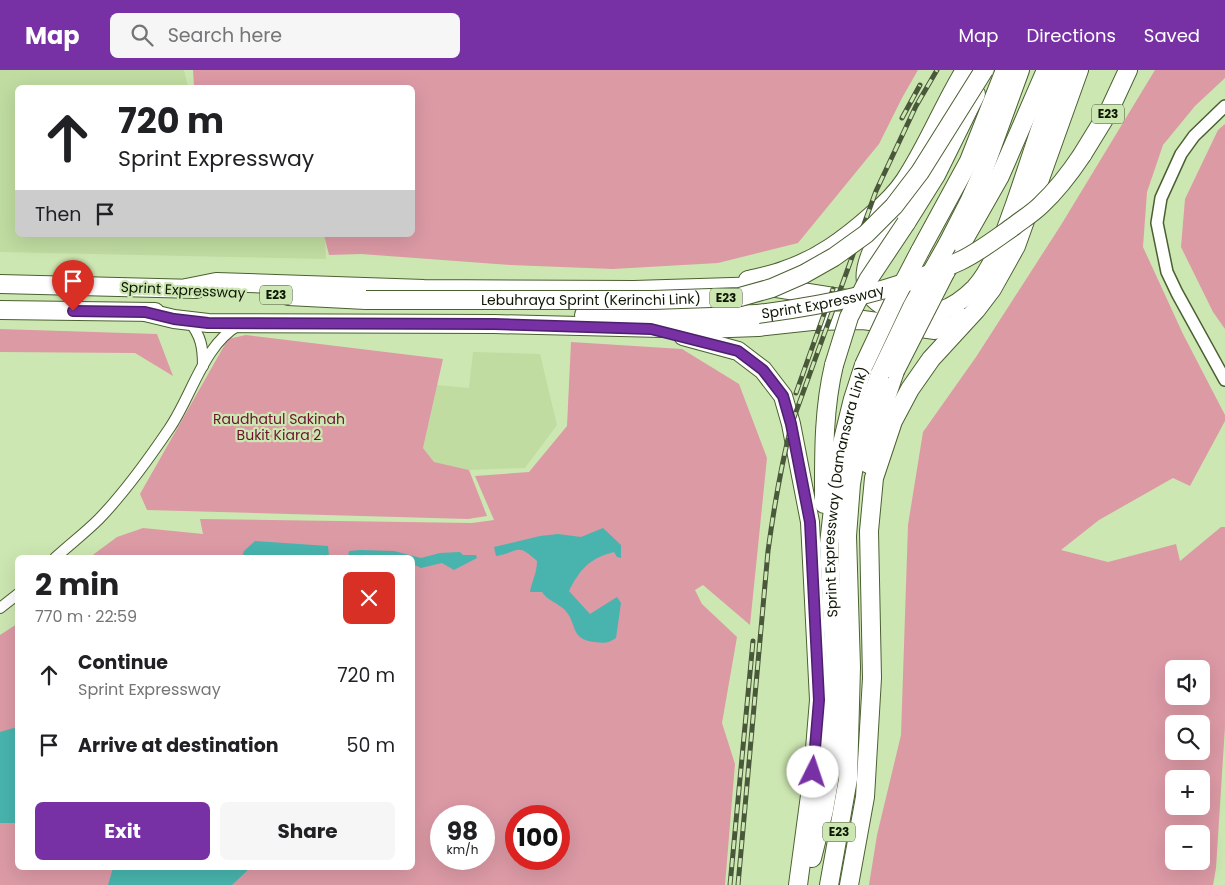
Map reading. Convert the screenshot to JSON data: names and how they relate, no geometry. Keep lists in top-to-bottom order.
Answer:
{
  "streets": {
    "highway": [
      "E23",
      "Sprint Expressway",
      "Lebuhraya Sprint (Kerinchi Link)",
      "Sprint Expressway (Damansara Link)"
    ]
  },
  "crossings": [
    ["Sprint Expressway", "Lebuhraya Sprint (Kerinchi Link)"]
  ],
  "parks": ["Raudhatul Sakinah Bukit Kiara 2"],
  "page": {
    "header": "Map",
    "search": "Search here",
    "nav": ["Map", "Directions", "Saved"],
    "turn": ["720 m", "Sprint Expressway"],
    "then": "Then",
    "heading": ["2 min", "770 m · 22:59"],
    "list": [
      {
        "name": "Continue",
        "note": "Sprint Expressway",
        "value": "720 m"
      },
      {
        "name": "Arrive at destination",
        "value": "50 m"
      }
    ],
    "map_buttons": ["+", "−"],
    "buttons": ["Exit", "Share"],
    "speed": "98 km/h",
    "limit": "100"
  }
}
